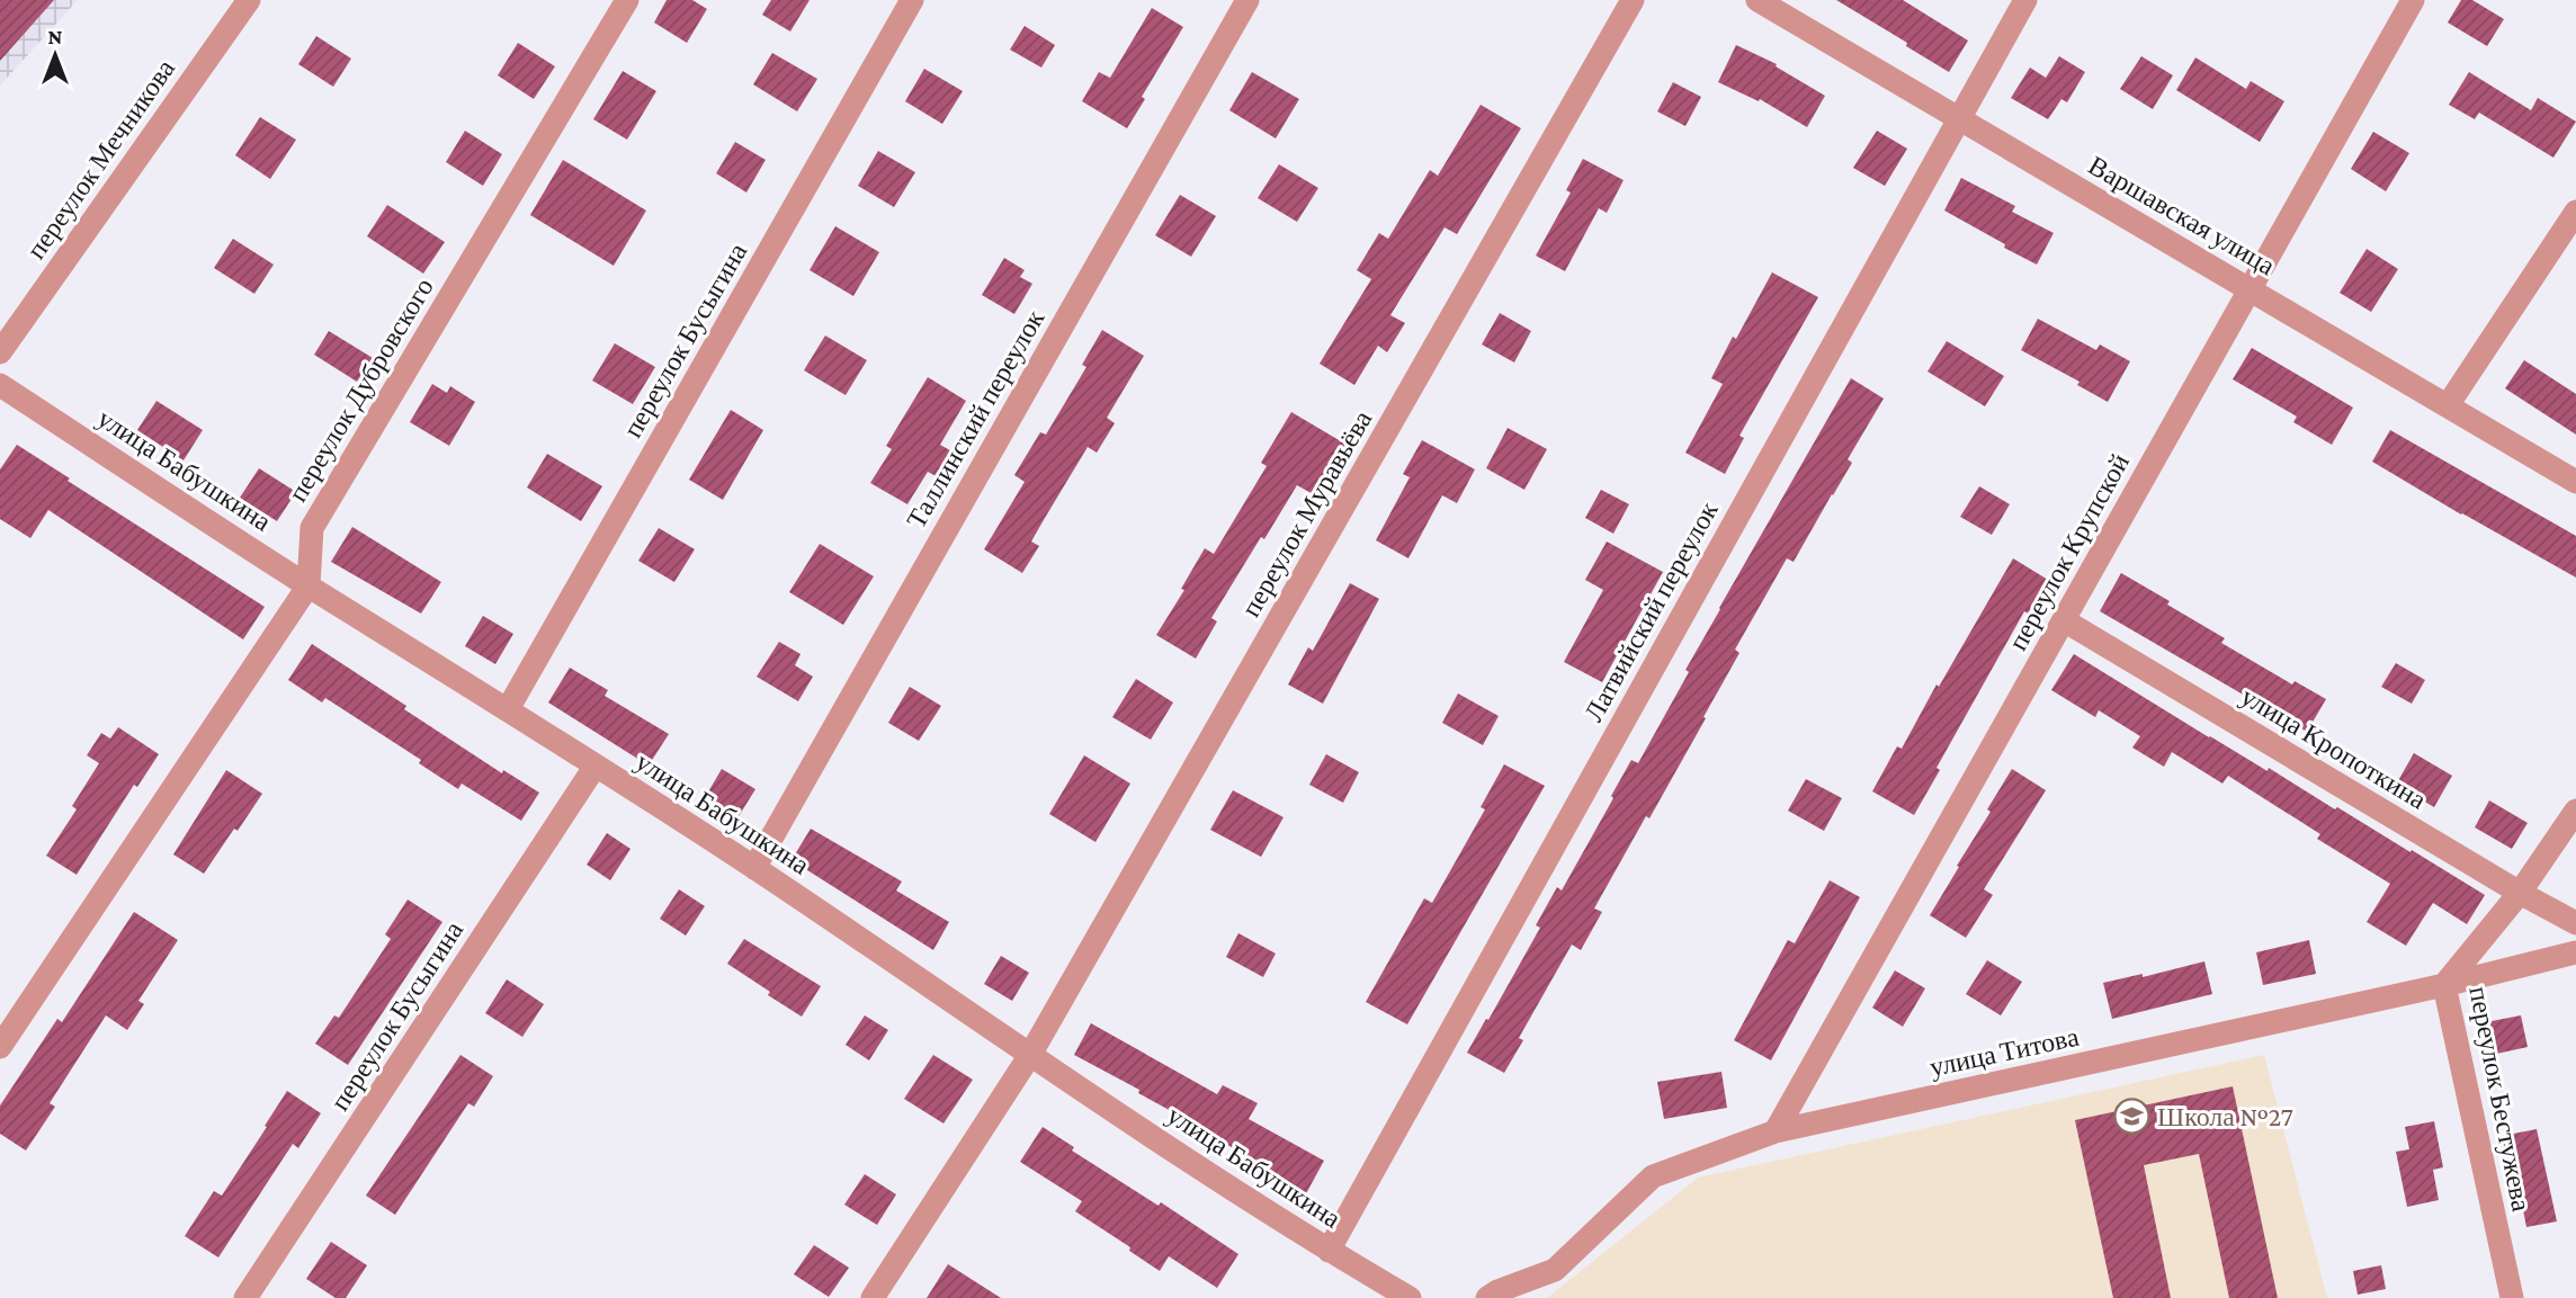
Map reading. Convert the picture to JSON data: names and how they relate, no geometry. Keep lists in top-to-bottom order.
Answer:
{
  "streets": {
    "street": [
      "переулок Мечникова",
      "Варшавская улица",
      "переулок Бусыгина",
      "переулок Дубровского",
      "Таллинский переулок",
      "улица Бабушкина",
      "переулок Муравьёва",
      "переулок Крупской",
      "Латвийский переулок",
      "улица Кропоткина",
      "улица Титова",
      "переулок Бестужева"
    ]
  },
  "crossings": [
    ["Варшавская улица", "переулок Крупской"],
    ["Варшавская улица", "Латвийский переулок"],
    ["переулок Бусыгина", "улица Бабушкина"],
    ["переулок Дубровского", "улица Бабушкина"],
    ["Таллинский переулок", "улица Бабушкина"],
    ["улица Бабушкина", "переулок Муравьёва"],
    ["улица Бабушкина", "Латвийский переулок"],
    ["переулок Крупской", "улица Кропоткина"],
    ["переулок Крупской", "улица Титова"],
    ["улица Кропоткина", "переулок Бестужева"],
    ["улица Титова", "переулок Бестужева"]
  ],
  "places": {
    "school or university": ["Школа №27"]
  },
  "north": "top"
}
